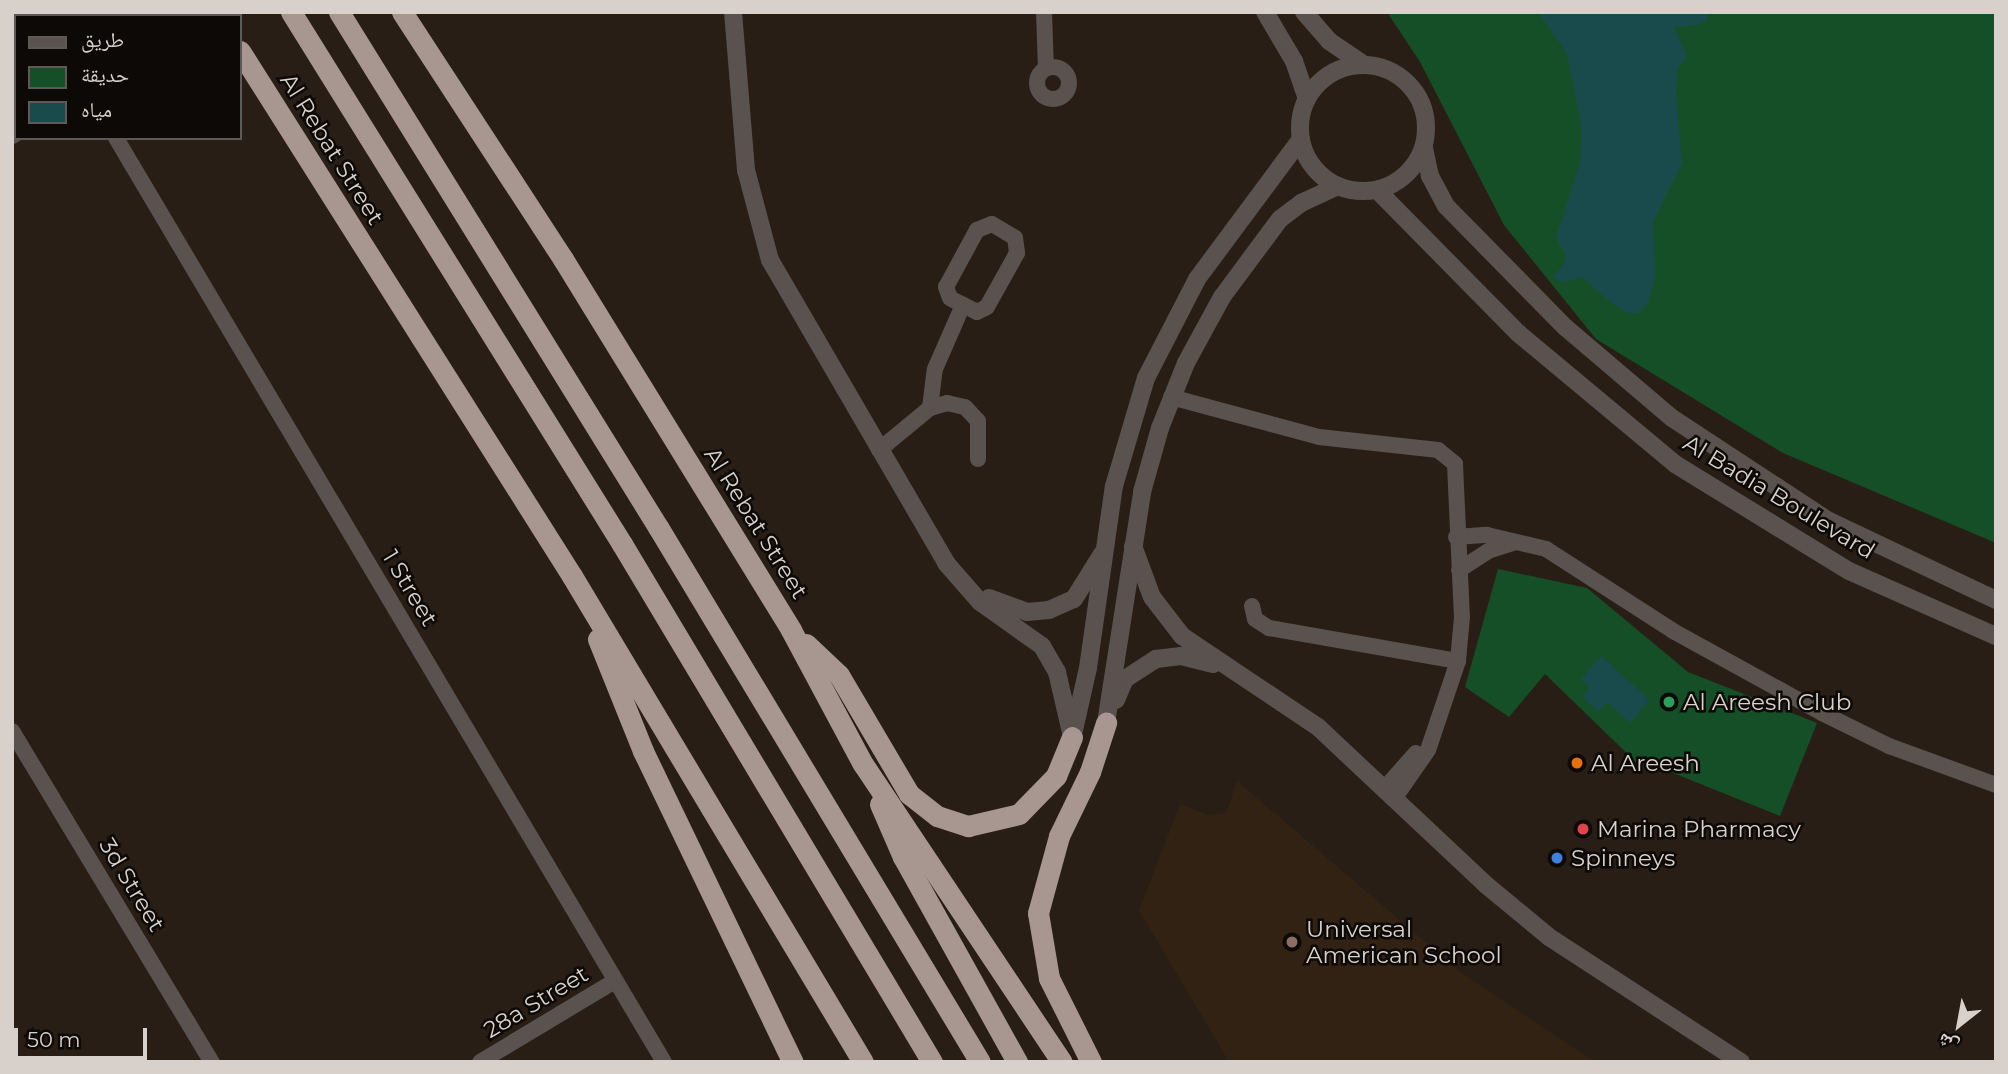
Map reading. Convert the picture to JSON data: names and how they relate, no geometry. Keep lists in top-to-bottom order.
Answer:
{
  "streets": {
    "highway": ["Al Rebat Street"],
    "street": [
      "Al Badia Boulevard",
      "1 Street",
      "3d Street",
      "28a Street"
    ]
  },
  "crossings": [
    ["1 Street", "28a Street"]
  ],
  "places": [
    "Al Areesh Club",
    "Al Areesh",
    "Marina Pharmacy",
    "Spinneys",
    "Universal American School"
  ],
  "legend": ["طريق", "حديقة", "مياه"],
  "scale_bar": "50 m",
  "north": "bottom left"
}
